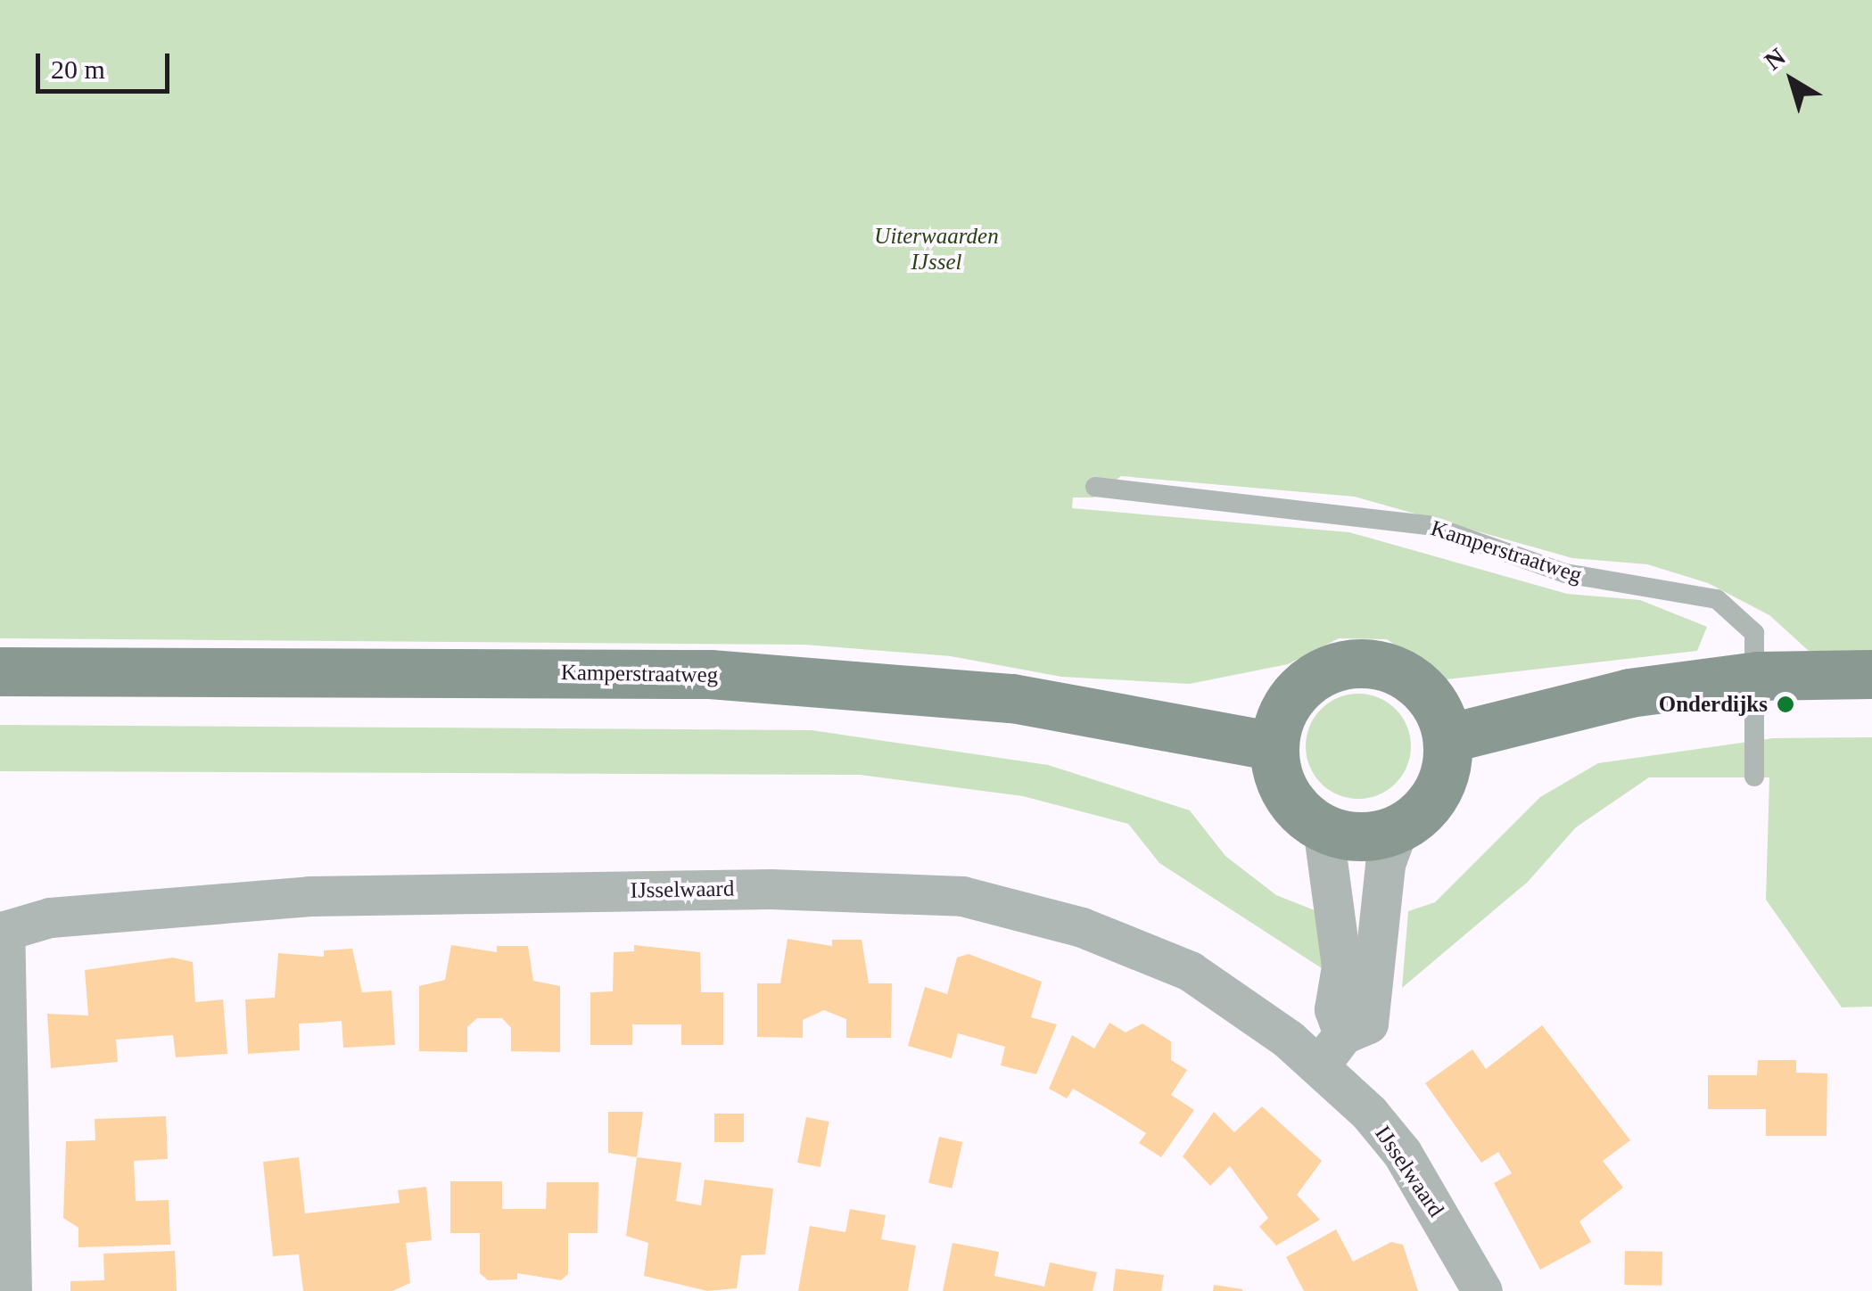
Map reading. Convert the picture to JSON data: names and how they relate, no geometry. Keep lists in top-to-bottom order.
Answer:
{
  "streets": {
    "main road": ["Kamperstraatweg"],
    "street": ["IJsselwaard"]
  },
  "parks": ["Uiterwaarden IJssel"],
  "places": ["Onderdijks"],
  "scale_bar": "20 m",
  "north": "top left"
}
